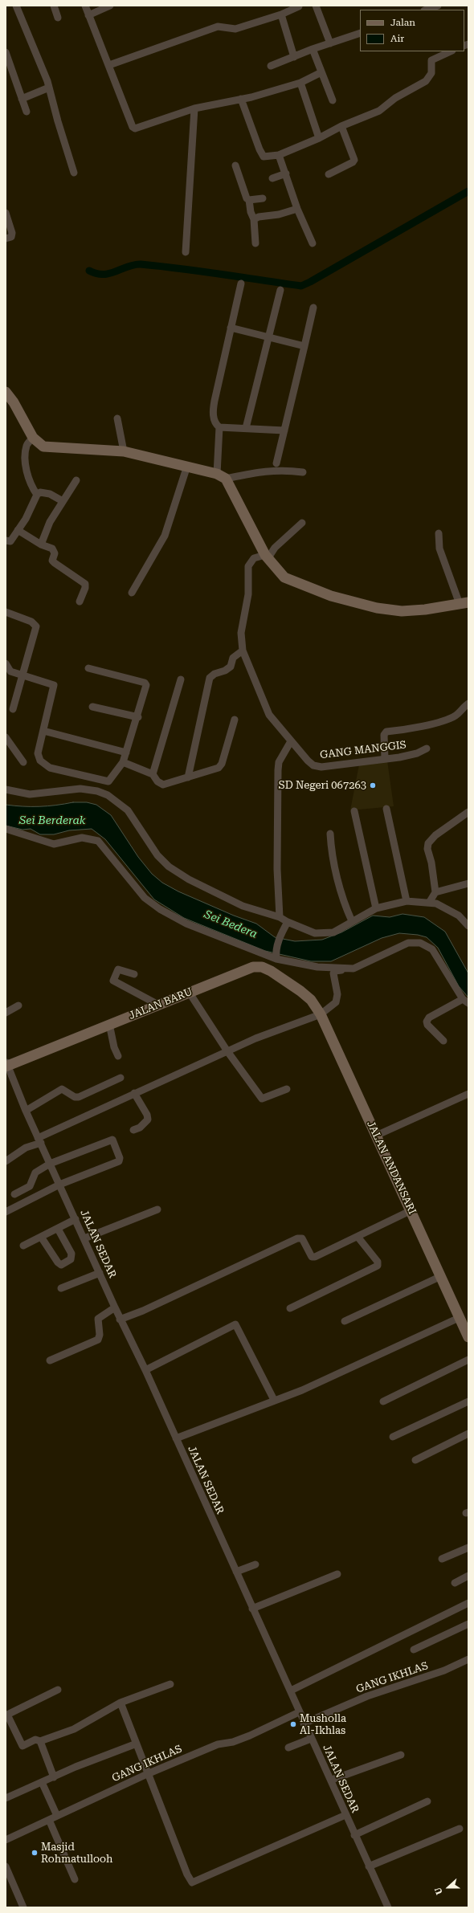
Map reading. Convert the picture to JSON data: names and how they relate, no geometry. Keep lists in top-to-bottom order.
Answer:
{
  "streets": {
    "street": [
      "GANG MANGGIS",
      "JALAN BARU",
      "JALAN ANDANSARI",
      "JALAN SEDAR",
      "GANG IKHLAS"
    ]
  },
  "crossings": [
    ["JALAN BARU", "JALAN ANDANSARI"],
    ["JALAN BARU", "JALAN SEDAR"],
    ["JALAN SEDAR", "GANG IKHLAS"]
  ],
  "water": ["Sei Berderak", "Sei Bedera"],
  "places": ["SD Negeri 067263", "Musholla Al-Ikhlas", "Masjid Rohmatullooh"],
  "legend": ["Jalan", "Air"],
  "north": "left"
}
